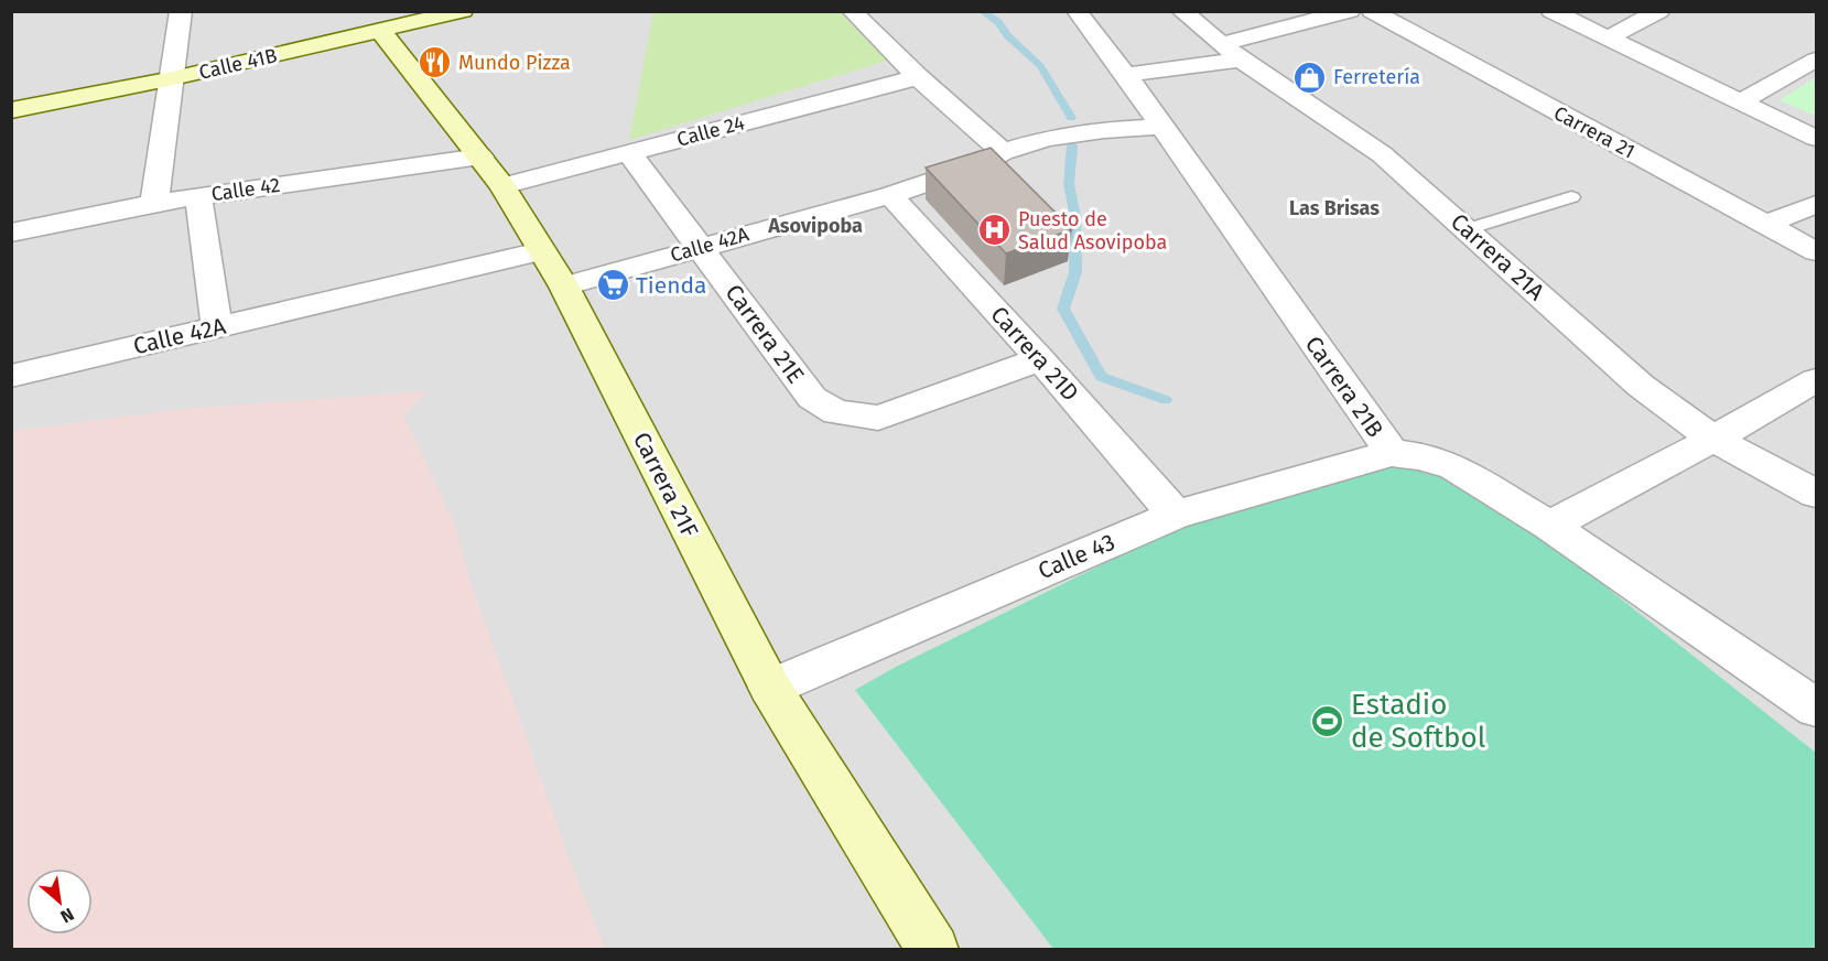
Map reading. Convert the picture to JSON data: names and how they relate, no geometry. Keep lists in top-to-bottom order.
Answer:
{
  "streets": {
    "street": [
      "Calle 41B",
      "Calle 24",
      "Carrera 21",
      "Calle 42",
      "Calle 42A",
      "Carrera 21A",
      "Carrera 21E",
      "Carrera 21D",
      "Carrera 21B",
      "Carrera 21F",
      "Calle 43"
    ]
  },
  "crossings": [
    ["Calle 41B", "Carrera 21F"],
    ["Calle 24", "Carrera 21E"],
    ["Calle 24", "Carrera 21F"],
    ["Calle 42", "Carrera 21F"],
    ["Calle 42A", "Carrera 21E"],
    ["Calle 42A", "Carrera 21D"],
    ["Calle 42A", "Carrera 21B"],
    ["Calle 42A", "Carrera 21F"],
    ["Carrera 21E", "Carrera 21D"],
    ["Carrera 21D", "Calle 43"],
    ["Carrera 21B", "Calle 43"],
    ["Carrera 21F", "Calle 43"]
  ],
  "districts": ["Las Brisas", "Asovipoba"],
  "places": {
    "restaurant": ["Mundo Pizza"],
    "shop": ["Ferretería"],
    "hospital": ["Puesto de Salud Asovipoba"],
    "supermarket": ["Tienda"],
    "sports": ["Estadio de Softbol"]
  },
  "north": "bottom right"
}
